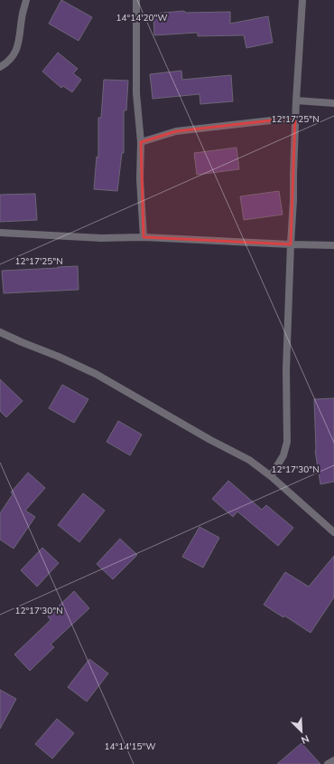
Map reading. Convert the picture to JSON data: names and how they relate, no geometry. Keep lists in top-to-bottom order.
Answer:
{
  "north": "bottom right",
  "coordinates": [
    "14°14'20\"W",
    "12°17'25\"N",
    "12°17'30\"N",
    "14°14'15\"W"
  ]
}
